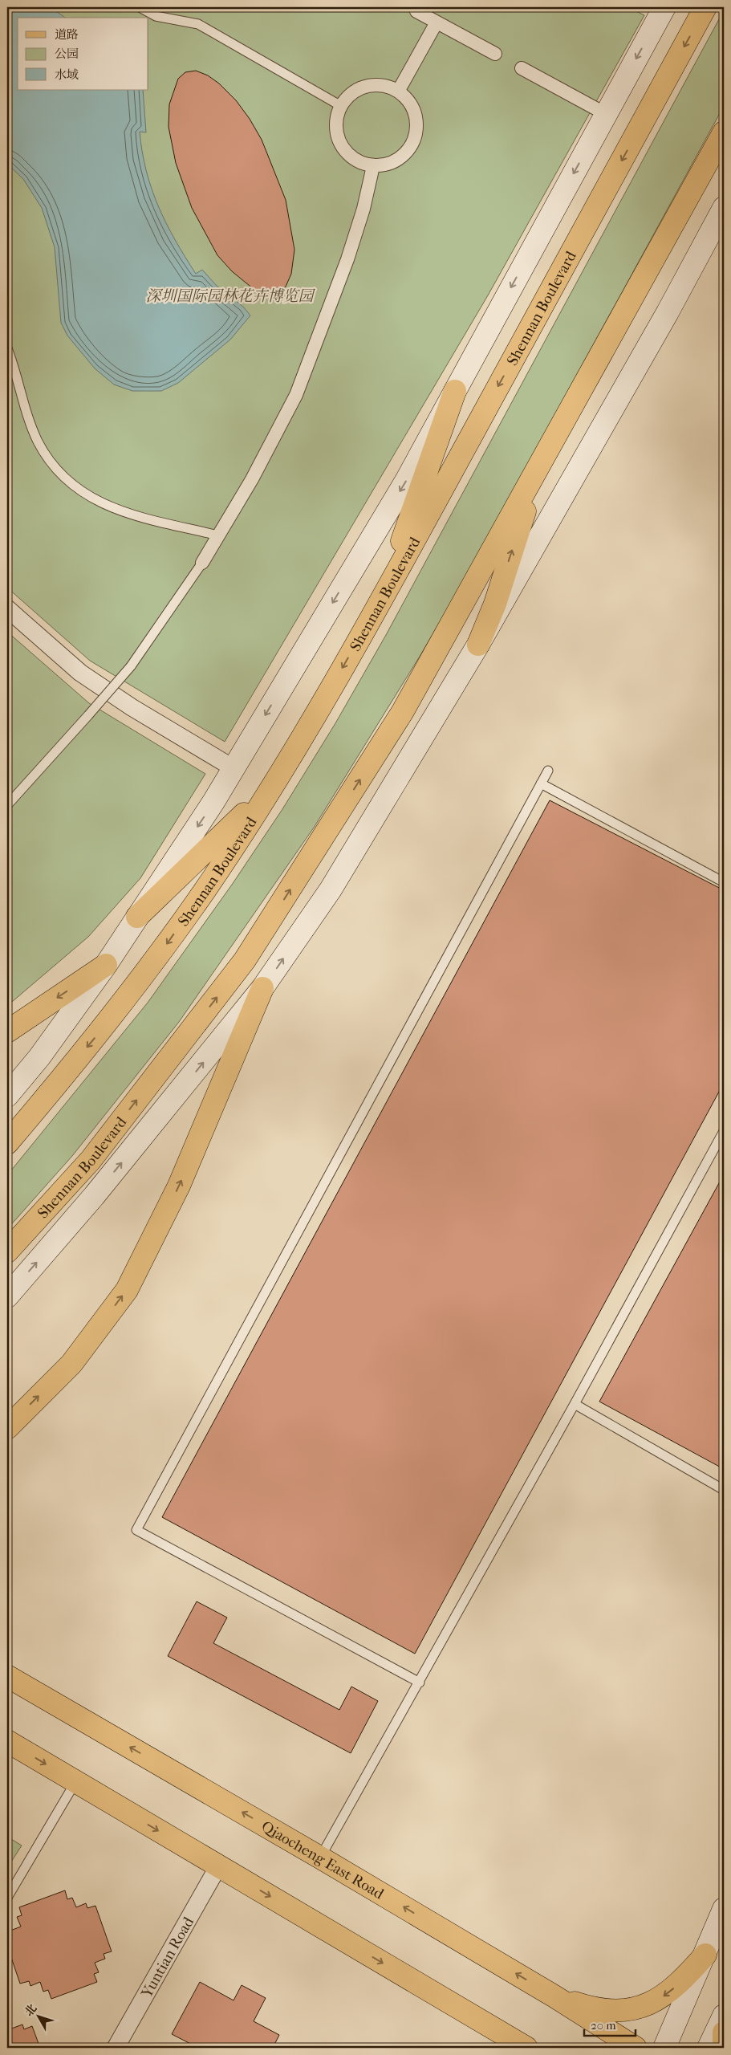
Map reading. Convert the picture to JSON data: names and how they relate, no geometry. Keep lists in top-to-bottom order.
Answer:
{
  "streets": {
    "main road": ["Shennan Boulevard", "Qiaocheng East Road"],
    "street": ["Yuntian Road"]
  },
  "parks": ["深圳国际园林花卉博览园"],
  "legend": ["道路", "公园", "水域"],
  "scale_bar": "20 m",
  "north": "top left"
}
